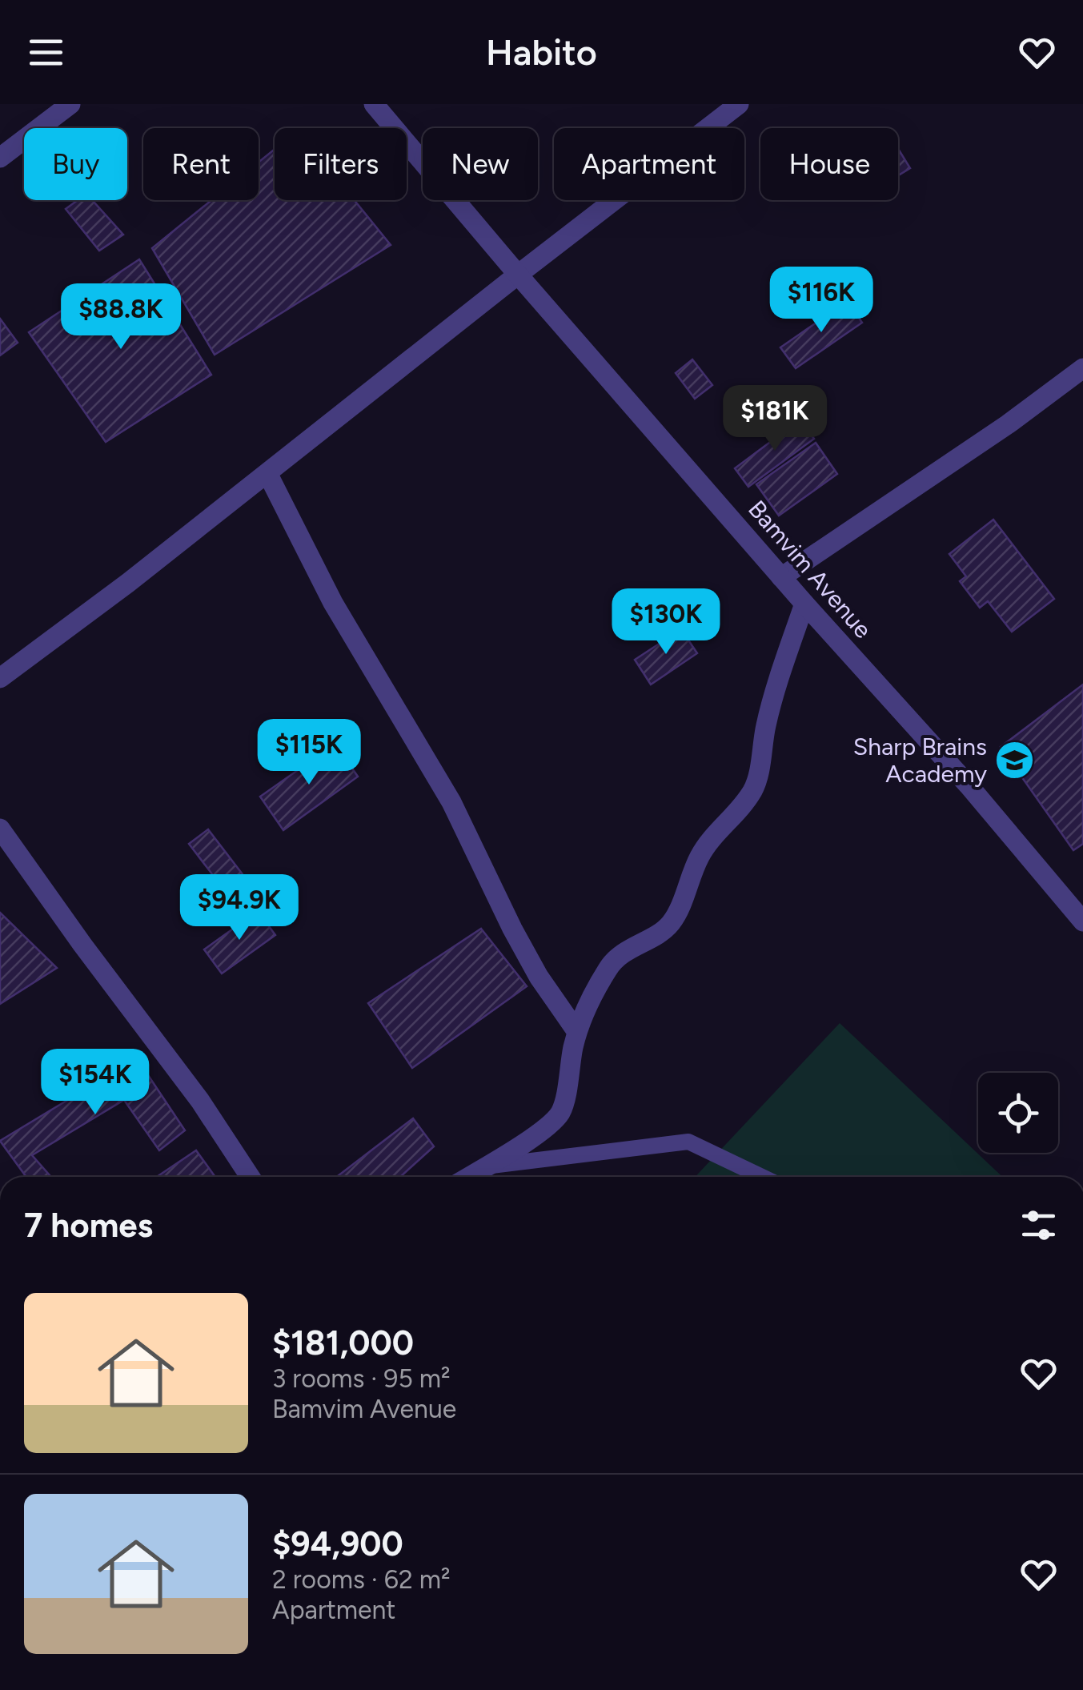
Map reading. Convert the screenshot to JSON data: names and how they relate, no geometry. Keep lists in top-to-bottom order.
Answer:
{
  "streets": {
    "street": ["Bamvim Avenue"]
  },
  "places": {
    "school or university": ["Sharp Brains Academy"]
  },
  "page": {
    "header": "Habito",
    "chip": [
      "Buy",
      "Rent",
      "Filters",
      "New",
      "Apartment",
      "House"
    ],
    "price": [
      "$116K",
      "$88.8K",
      "$181K",
      "$130K",
      "$115K",
      "$94.9K",
      "$154K"
    ],
    "heading": "7 homes",
    "list": [
      {
        "name": "$181,000",
        "note": "3 rooms · 95 m² · Bamvim Avenue"
      },
      {
        "name": "$94,900",
        "note": "2 rooms · 62 m² · Apartment"
      }
    ]
  }
}
